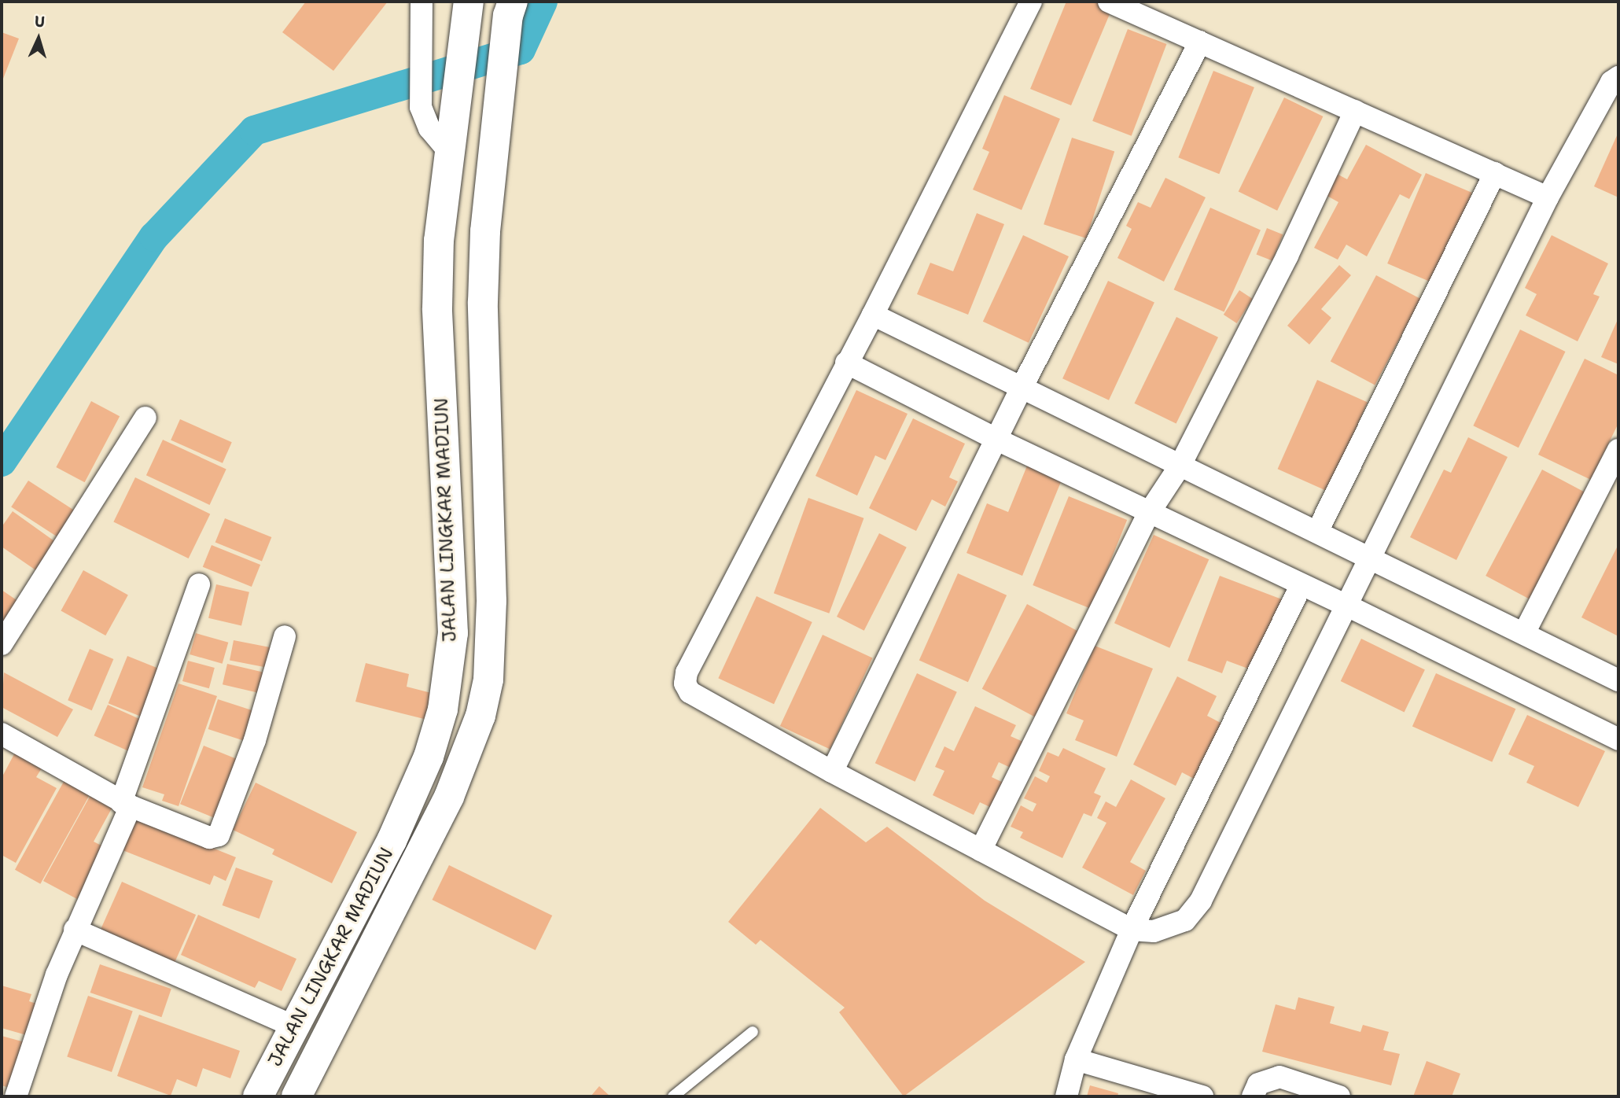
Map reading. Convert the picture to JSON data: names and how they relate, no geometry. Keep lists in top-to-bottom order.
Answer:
{
  "streets": {
    "main road": ["JALAN LINGKAR MADIUN"]
  },
  "north": "top"
}
